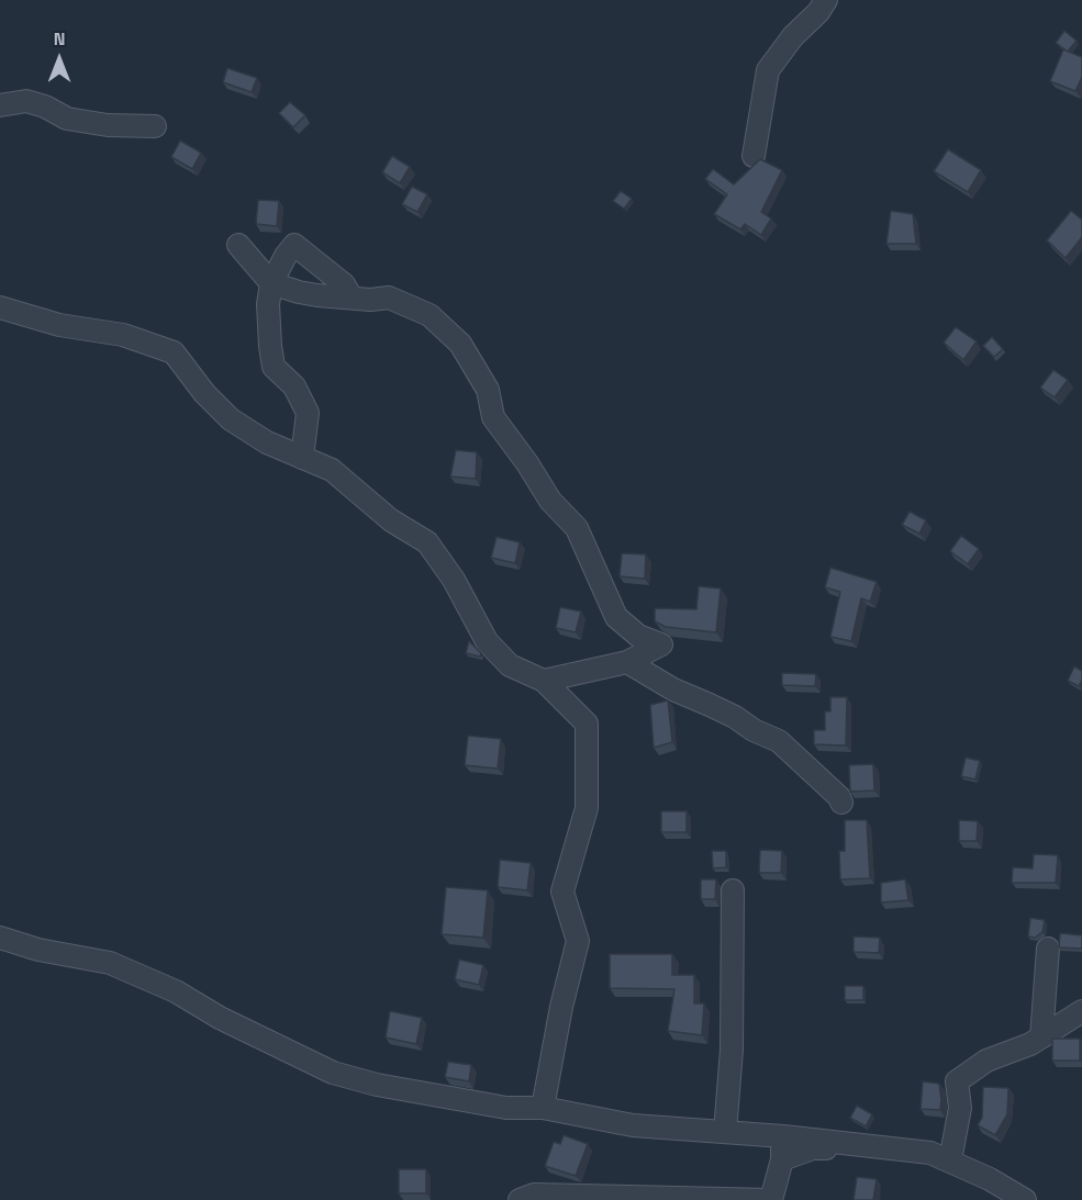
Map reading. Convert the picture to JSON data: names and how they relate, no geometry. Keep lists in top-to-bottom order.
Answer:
{
  "north": "top"
}
